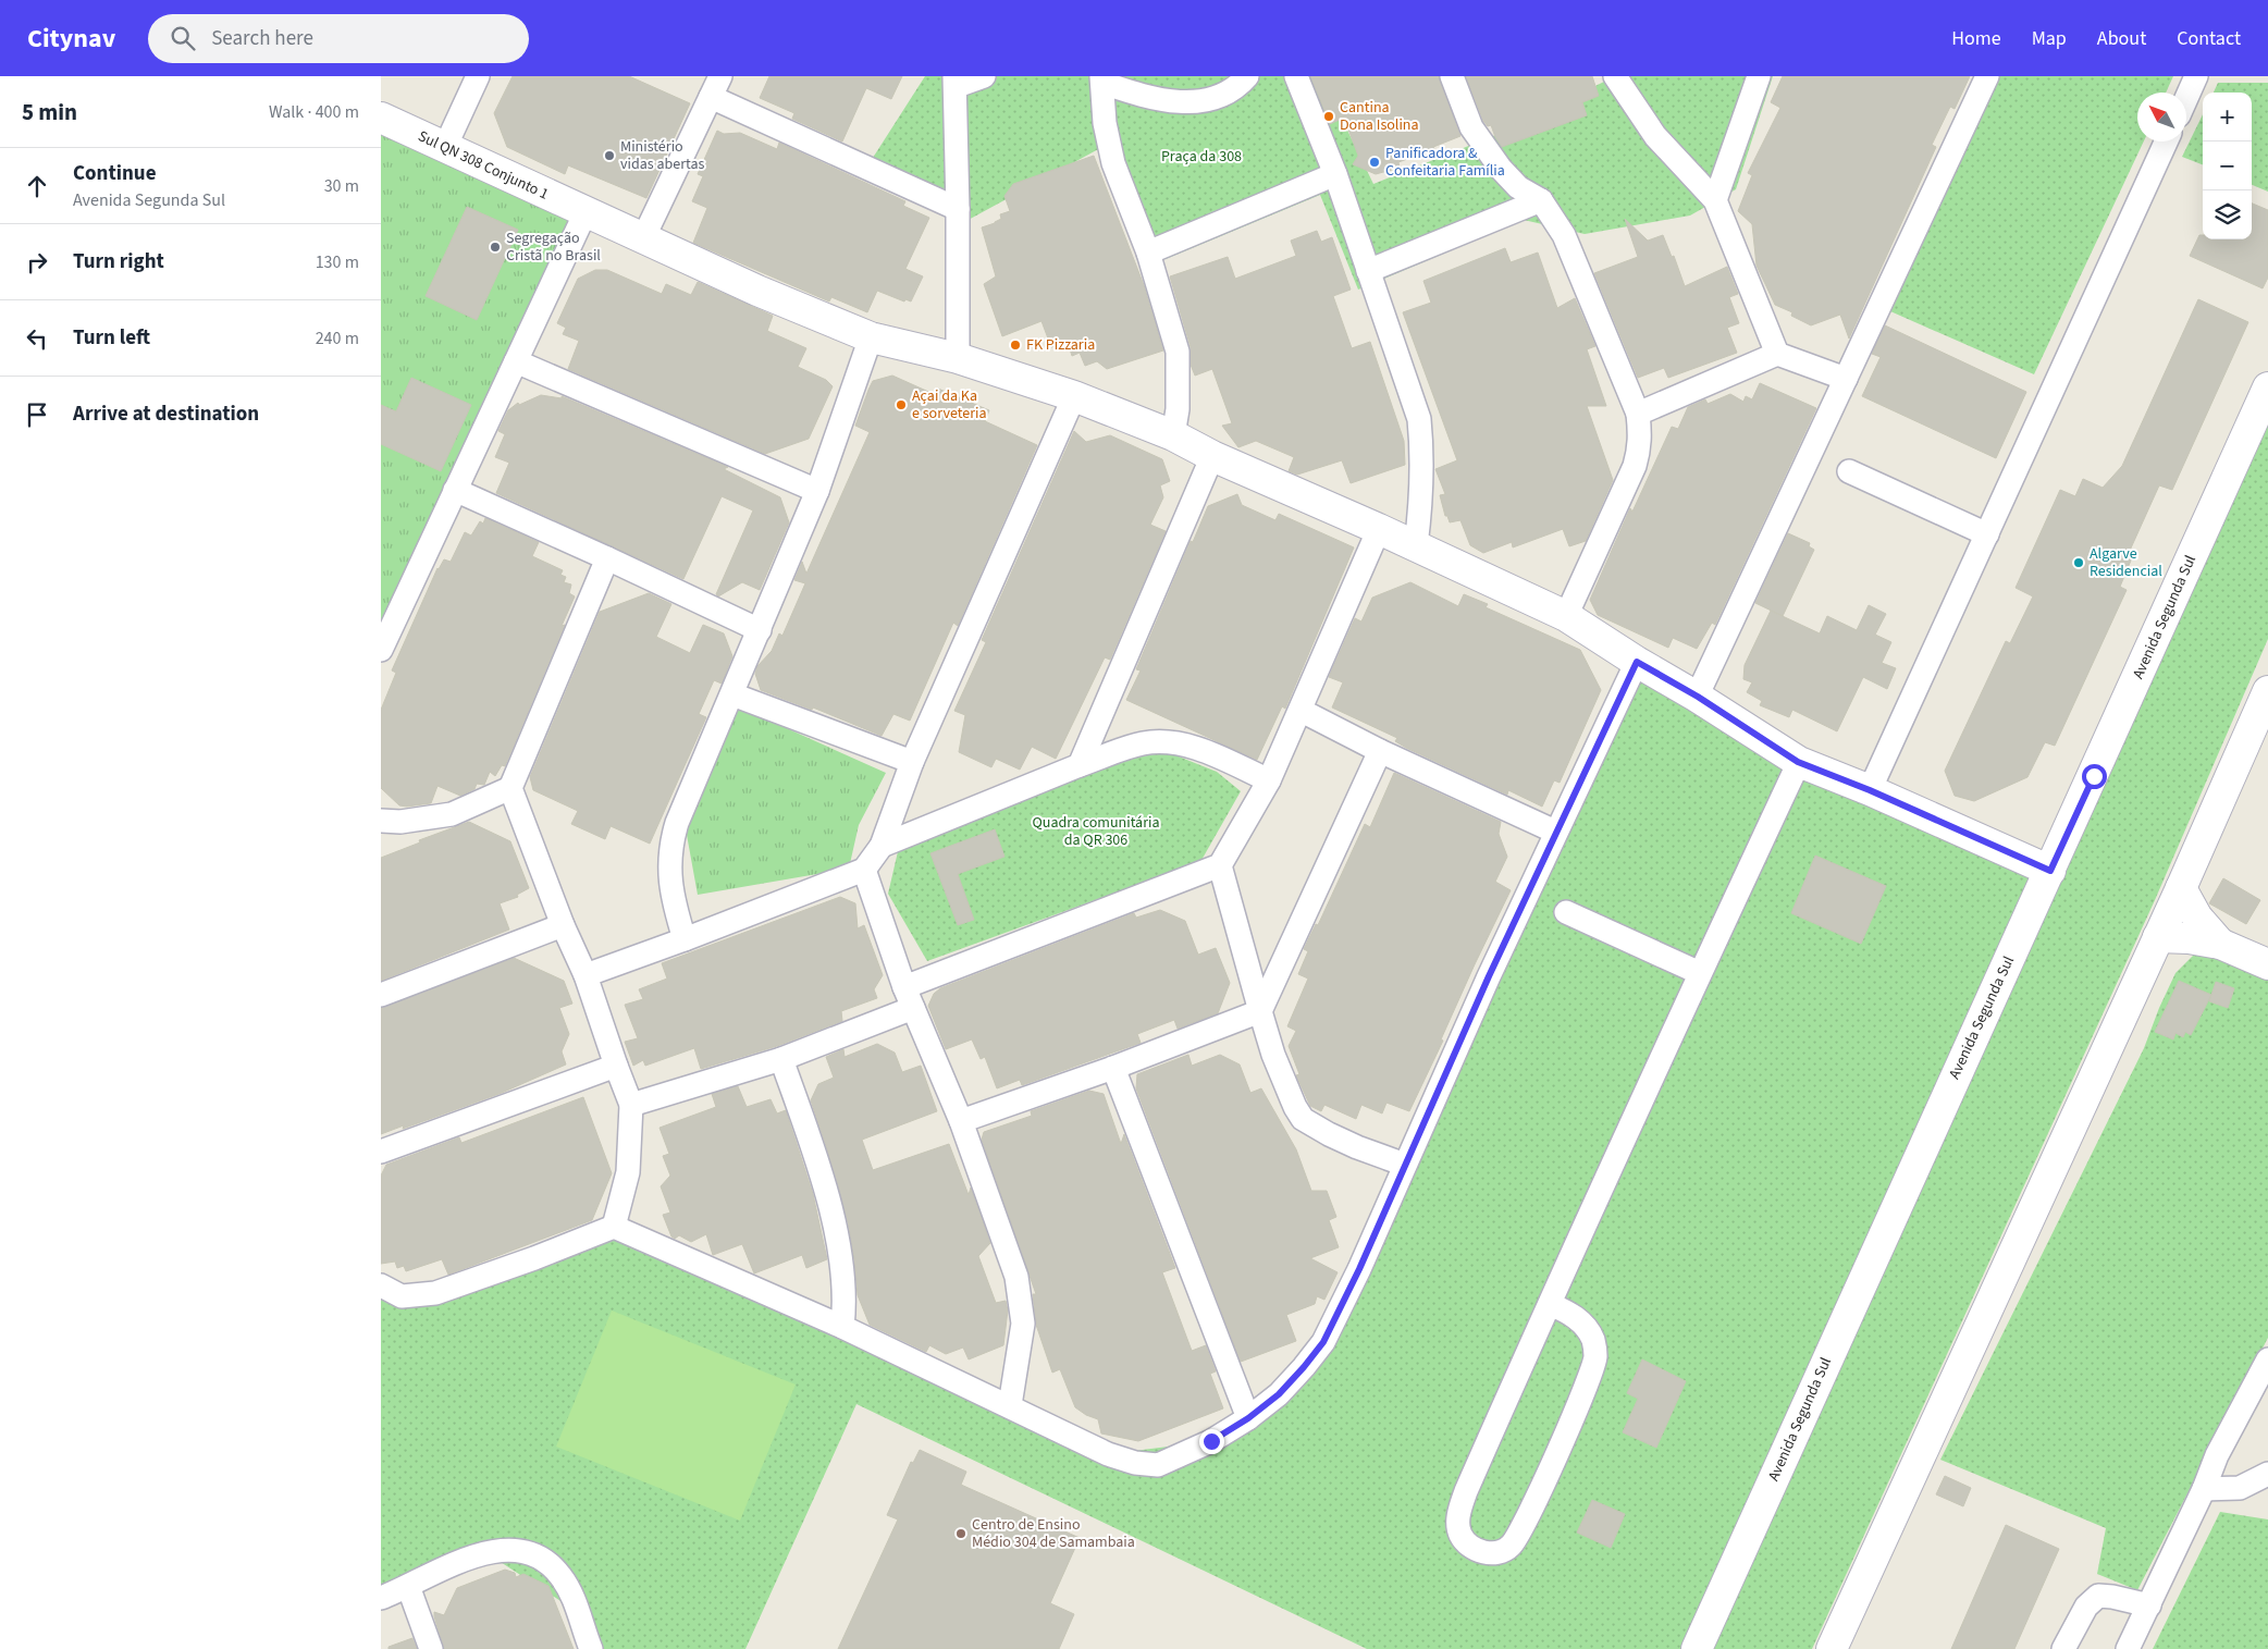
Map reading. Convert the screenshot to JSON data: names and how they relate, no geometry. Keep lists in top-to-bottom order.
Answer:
{
  "streets": {
    "main road": ["Sul QN 308 Conjunto 1", "Avenida Segunda Sul"]
  },
  "crossings": [
    ["Sul QN 308 Conjunto 1", "Avenida Segunda Sul"]
  ],
  "parks": ["Praça da 308", "Quadra comunitária da QR 306"],
  "places": [
    "Cantina Dona Isolina",
    "Ministério vidas abertas",
    "Panificadora & Confeitaria Família",
    "Segregação Cristã no Brasil",
    "FK Pizzaria",
    "Açai da Ka e sorveteria",
    "Algarve Residencial",
    "Centro de Ensino Médio 304 de Samambaia"
  ],
  "north": "top left",
  "page": {
    "header": "Citynav",
    "search": "Search here",
    "nav": [
      "Home",
      "Map",
      "About",
      "Contact"
    ],
    "heading": ["5 min", "Walk · 400 m"],
    "map_buttons": ["+", "−"],
    "list": [
      ["Continue", "Avenida Segunda Sul", "30 m"],
      ["Turn right", "130 m"],
      ["Turn left", "240 m"],
      "Arrive at destination"
    ]
  }
}
